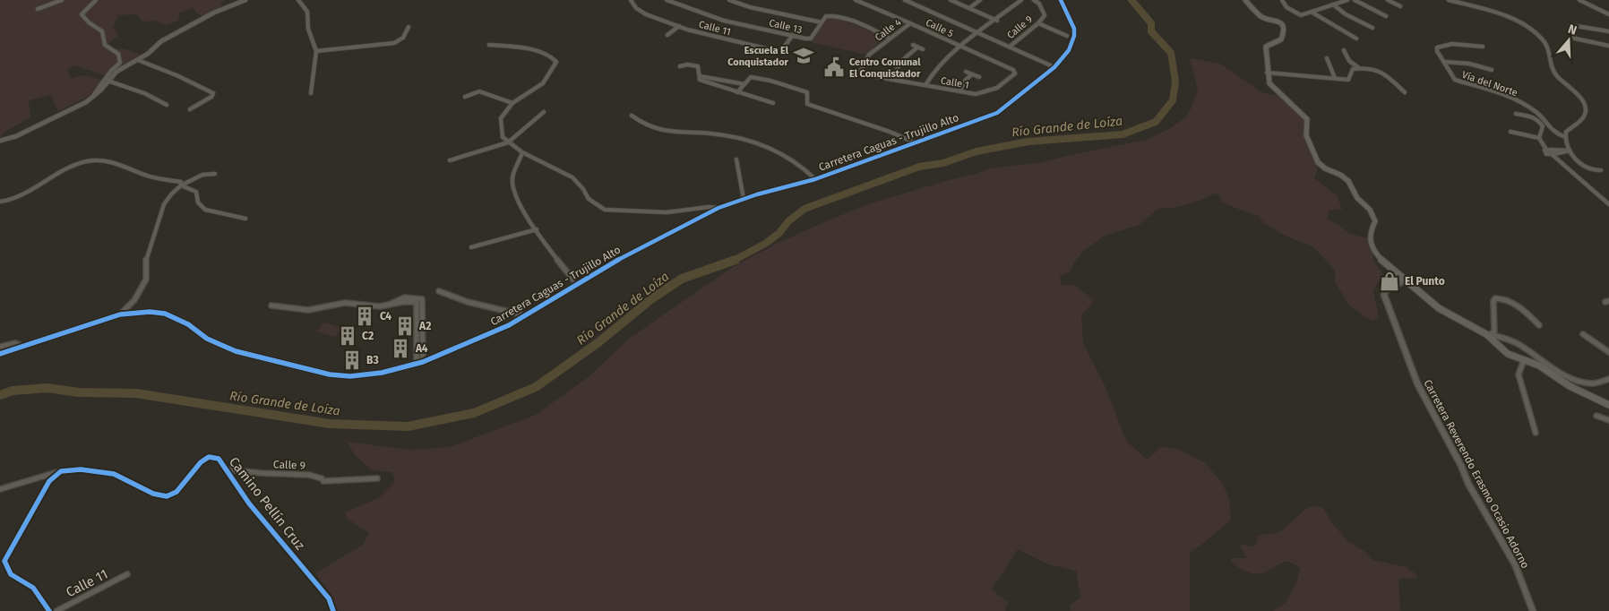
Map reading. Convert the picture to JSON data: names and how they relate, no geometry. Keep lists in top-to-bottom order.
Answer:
{
  "streets": {
    "street": [
      "Calle 13",
      "Calle 9",
      "Calle 11",
      "Calle 5",
      "Calle 4",
      "Calle 1",
      "Vía del Norte",
      "Carretera Caguas - Trujillo Alto",
      "Carretera Reverendo Erasmo Ocasio Adorno",
      "Camino Pellín Cruz"
    ]
  },
  "crossings": [
    ["Calle 13", "Calle 11"],
    ["Calle 9", "Camino Pellín Cruz"],
    ["Calle 5", "Calle 4"],
    ["Calle 5", "Calle 1"],
    ["Calle 4", "Calle 1"]
  ],
  "water": ["Río Grande de Loíza"],
  "places": {
    "school or university": ["Escuela El Conquistador"],
    "public building": ["Centro Comunal El Conquistador"],
    "shop": ["El Punto"],
    "building": [
      "C4",
      "A2",
      "C2",
      "A4",
      "B3"
    ]
  },
  "north": "top"
}
